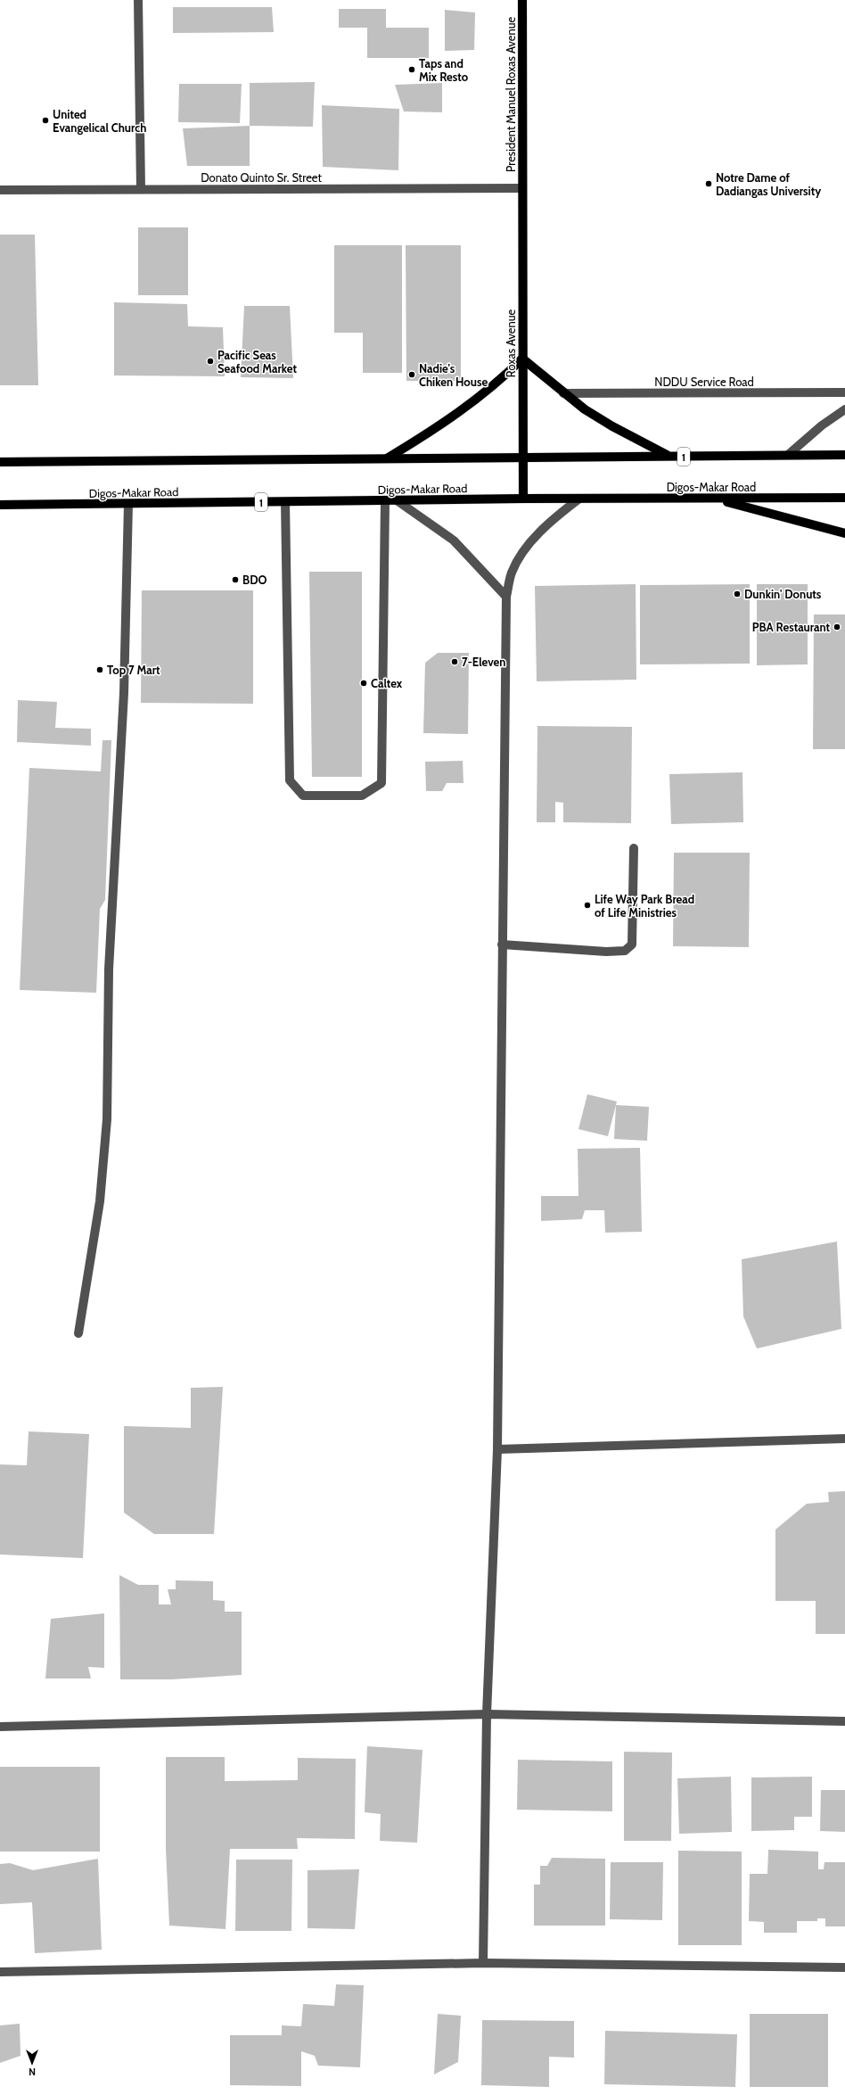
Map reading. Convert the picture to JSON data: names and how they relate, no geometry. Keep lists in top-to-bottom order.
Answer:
{
  "streets": {
    "main road": [
      "President Manuel Roxas Avenue",
      "Roxas Avenue",
      "1",
      "Digos-Makar Road"
    ],
    "street": ["Donato Quinto Sr. Street", "NDDU Service Road"]
  },
  "crossings": [
    ["President Manuel Roxas Avenue", "Donato Quinto Sr. Street"],
    ["President Manuel Roxas Avenue", "Roxas Avenue"],
    ["Donato Quinto Sr. Street", "Roxas Avenue"],
    ["Roxas Avenue", "1"],
    ["Roxas Avenue", "Digos-Makar Road"]
  ],
  "places": [
    "Taps and Mix Resto",
    "United Evangelical Church",
    "Notre Dame of Dadiangas University",
    "Pacific Seas Seafood Market",
    "Nadie's Chiken House",
    "BDO",
    "Dunkin' Donuts",
    "PBA Restaurant",
    "7-Eleven",
    "Top 7 Mart",
    "Caltex",
    "Life Way Park Bread of Life Ministries"
  ],
  "north": "bottom"
}
